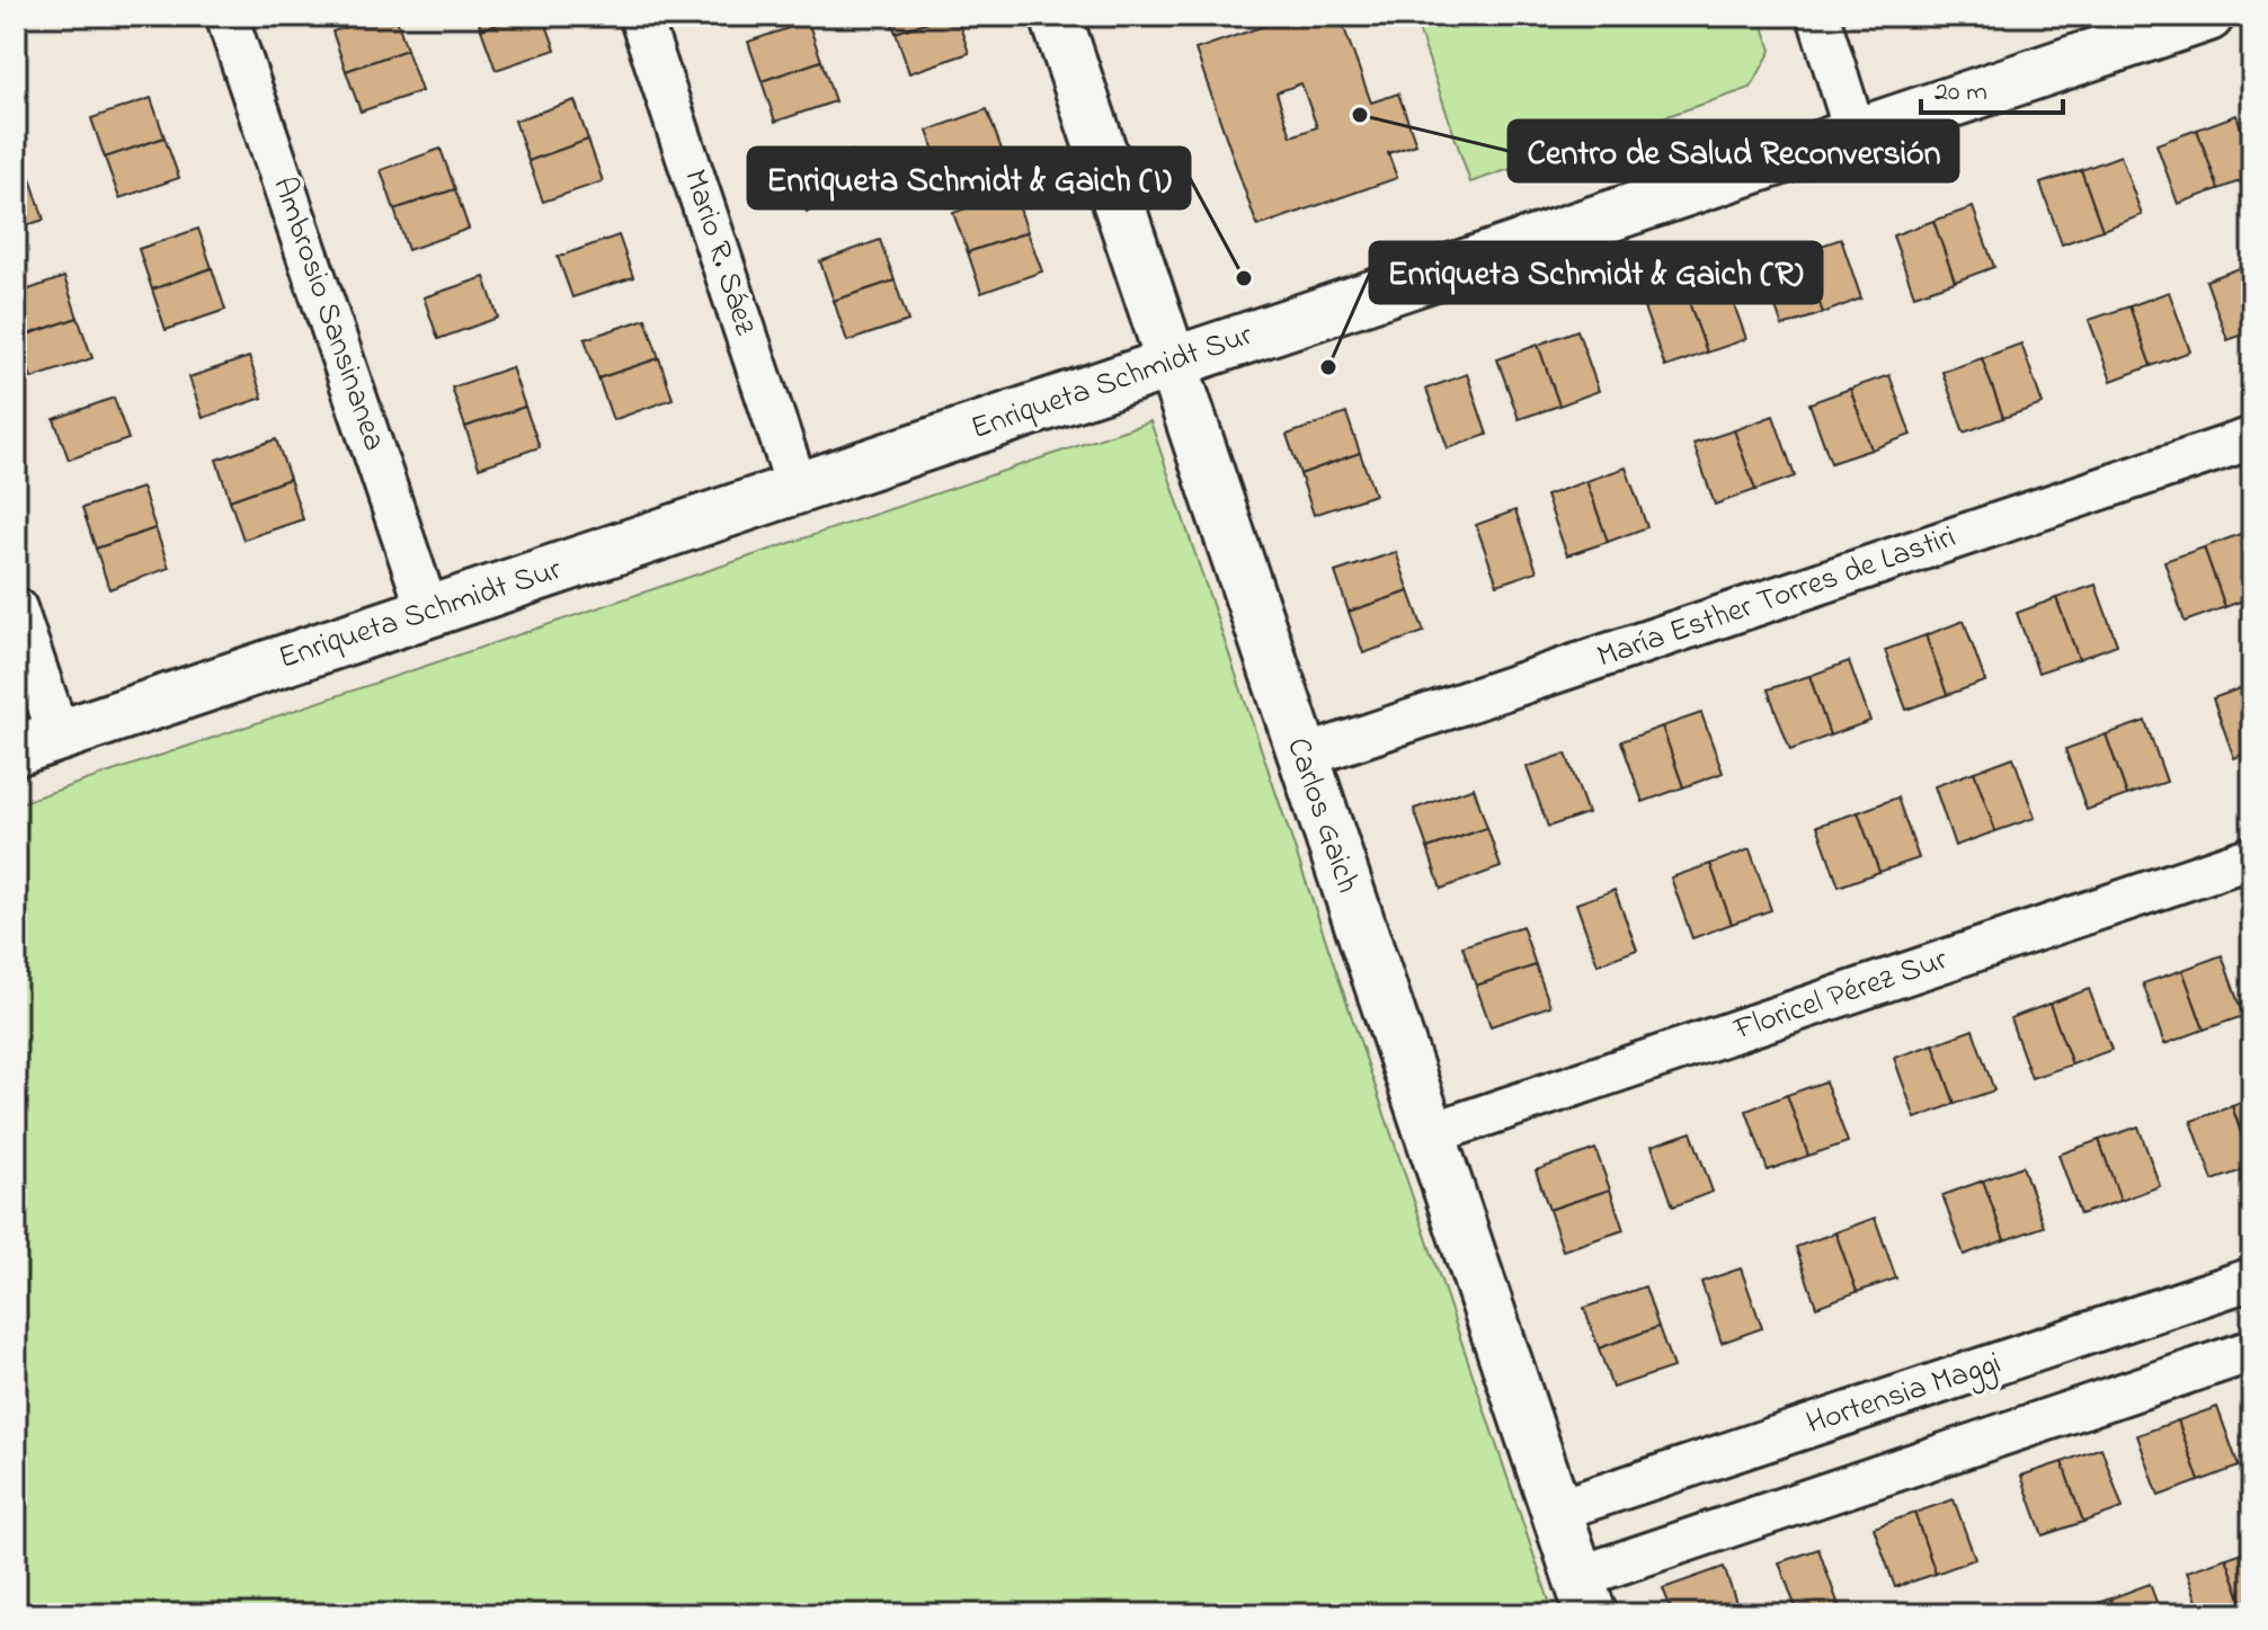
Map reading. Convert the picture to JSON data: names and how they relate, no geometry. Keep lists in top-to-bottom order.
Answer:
{
  "streets": {
    "street": [
      "Mario R. Sáez",
      "Ambrosio Sansinanea",
      "Enriqueta Schmidt Sur",
      "María Esther Torres de Lastiri",
      "Carlos Gaich",
      "Floricel Pérez Sur",
      "Hortensia Maggi"
    ]
  },
  "crossings": [
    ["Mario R. Sáez", "Enriqueta Schmidt Sur"],
    ["Ambrosio Sansinanea", "Enriqueta Schmidt Sur"],
    ["Enriqueta Schmidt Sur", "Carlos Gaich"],
    ["María Esther Torres de Lastiri", "Carlos Gaich"],
    ["Carlos Gaich", "Floricel Pérez Sur"],
    ["Carlos Gaich", "Hortensia Maggi"]
  ],
  "places": ["Centro de Salud Reconversión", "Enriqueta Schmidt & Gaich (I)", "Enriqueta Schmidt & Gaich (R)"],
  "scale_bar": "20 m"
}
